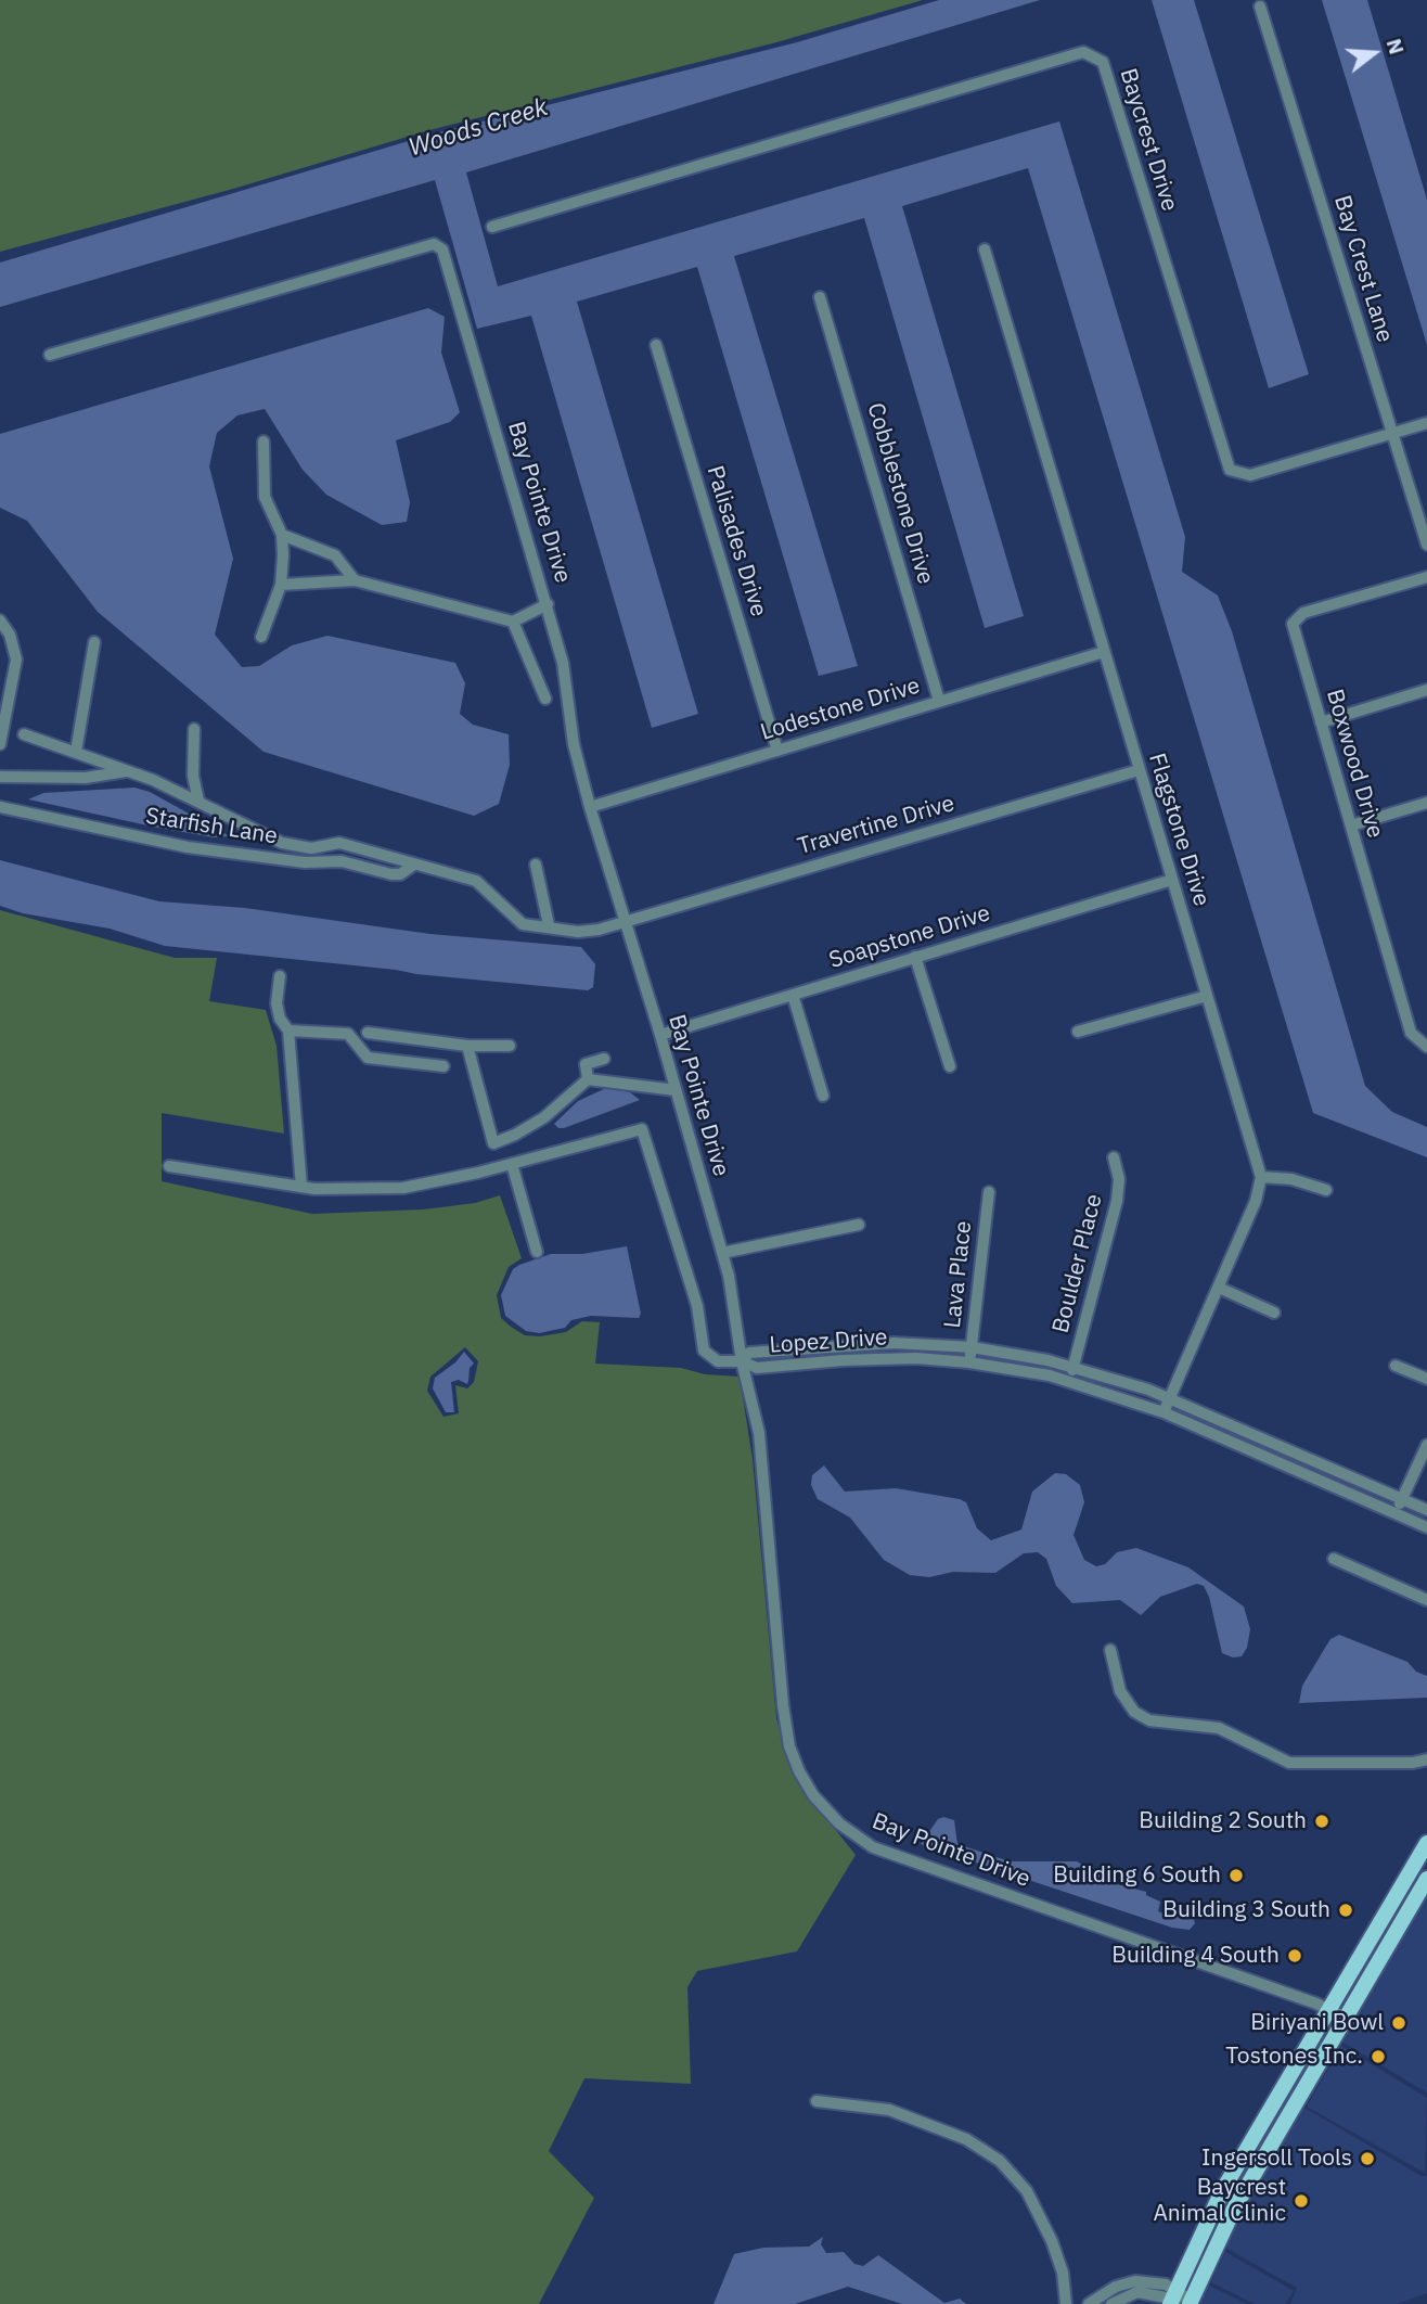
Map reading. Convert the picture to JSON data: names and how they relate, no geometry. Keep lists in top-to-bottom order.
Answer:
{
  "streets": {
    "street": [
      "Baycrest Drive",
      "Bay Crest Lane",
      "Cobblestone Drive",
      "Bay Pointe Drive",
      "Palisades Drive",
      "Lodestone Drive",
      "Boxwood Drive",
      "Travertine Drive",
      "Starfish Lane",
      "Flagstone Drive",
      "Soapstone Drive",
      "Boulder Place",
      "Lava Place",
      "Lopez Drive"
    ]
  },
  "crossings": [
    ["Baycrest Drive", "Bay Crest Lane"],
    ["Cobblestone Drive", "Lodestone Drive"],
    ["Bay Pointe Drive", "Lodestone Drive"],
    ["Bay Pointe Drive", "Travertine Drive"],
    ["Bay Pointe Drive", "Soapstone Drive"],
    ["Bay Pointe Drive", "Lopez Drive"],
    ["Palisades Drive", "Lodestone Drive"],
    ["Lodestone Drive", "Flagstone Drive"],
    ["Travertine Drive", "Starfish Lane"],
    ["Travertine Drive", "Flagstone Drive"],
    ["Flagstone Drive", "Soapstone Drive"],
    ["Boulder Place", "Lopez Drive"],
    ["Lava Place", "Lopez Drive"]
  ],
  "water": ["Woods Creek"],
  "places": [
    "Building 2 South",
    "Building 6 South",
    "Building 3 South",
    "Building 4 South",
    "Biriyani Bowl",
    "Tostones Inc.",
    "Ingersoll Tools",
    "Baycrest Animal Clinic"
  ],
  "north": "right"
}
